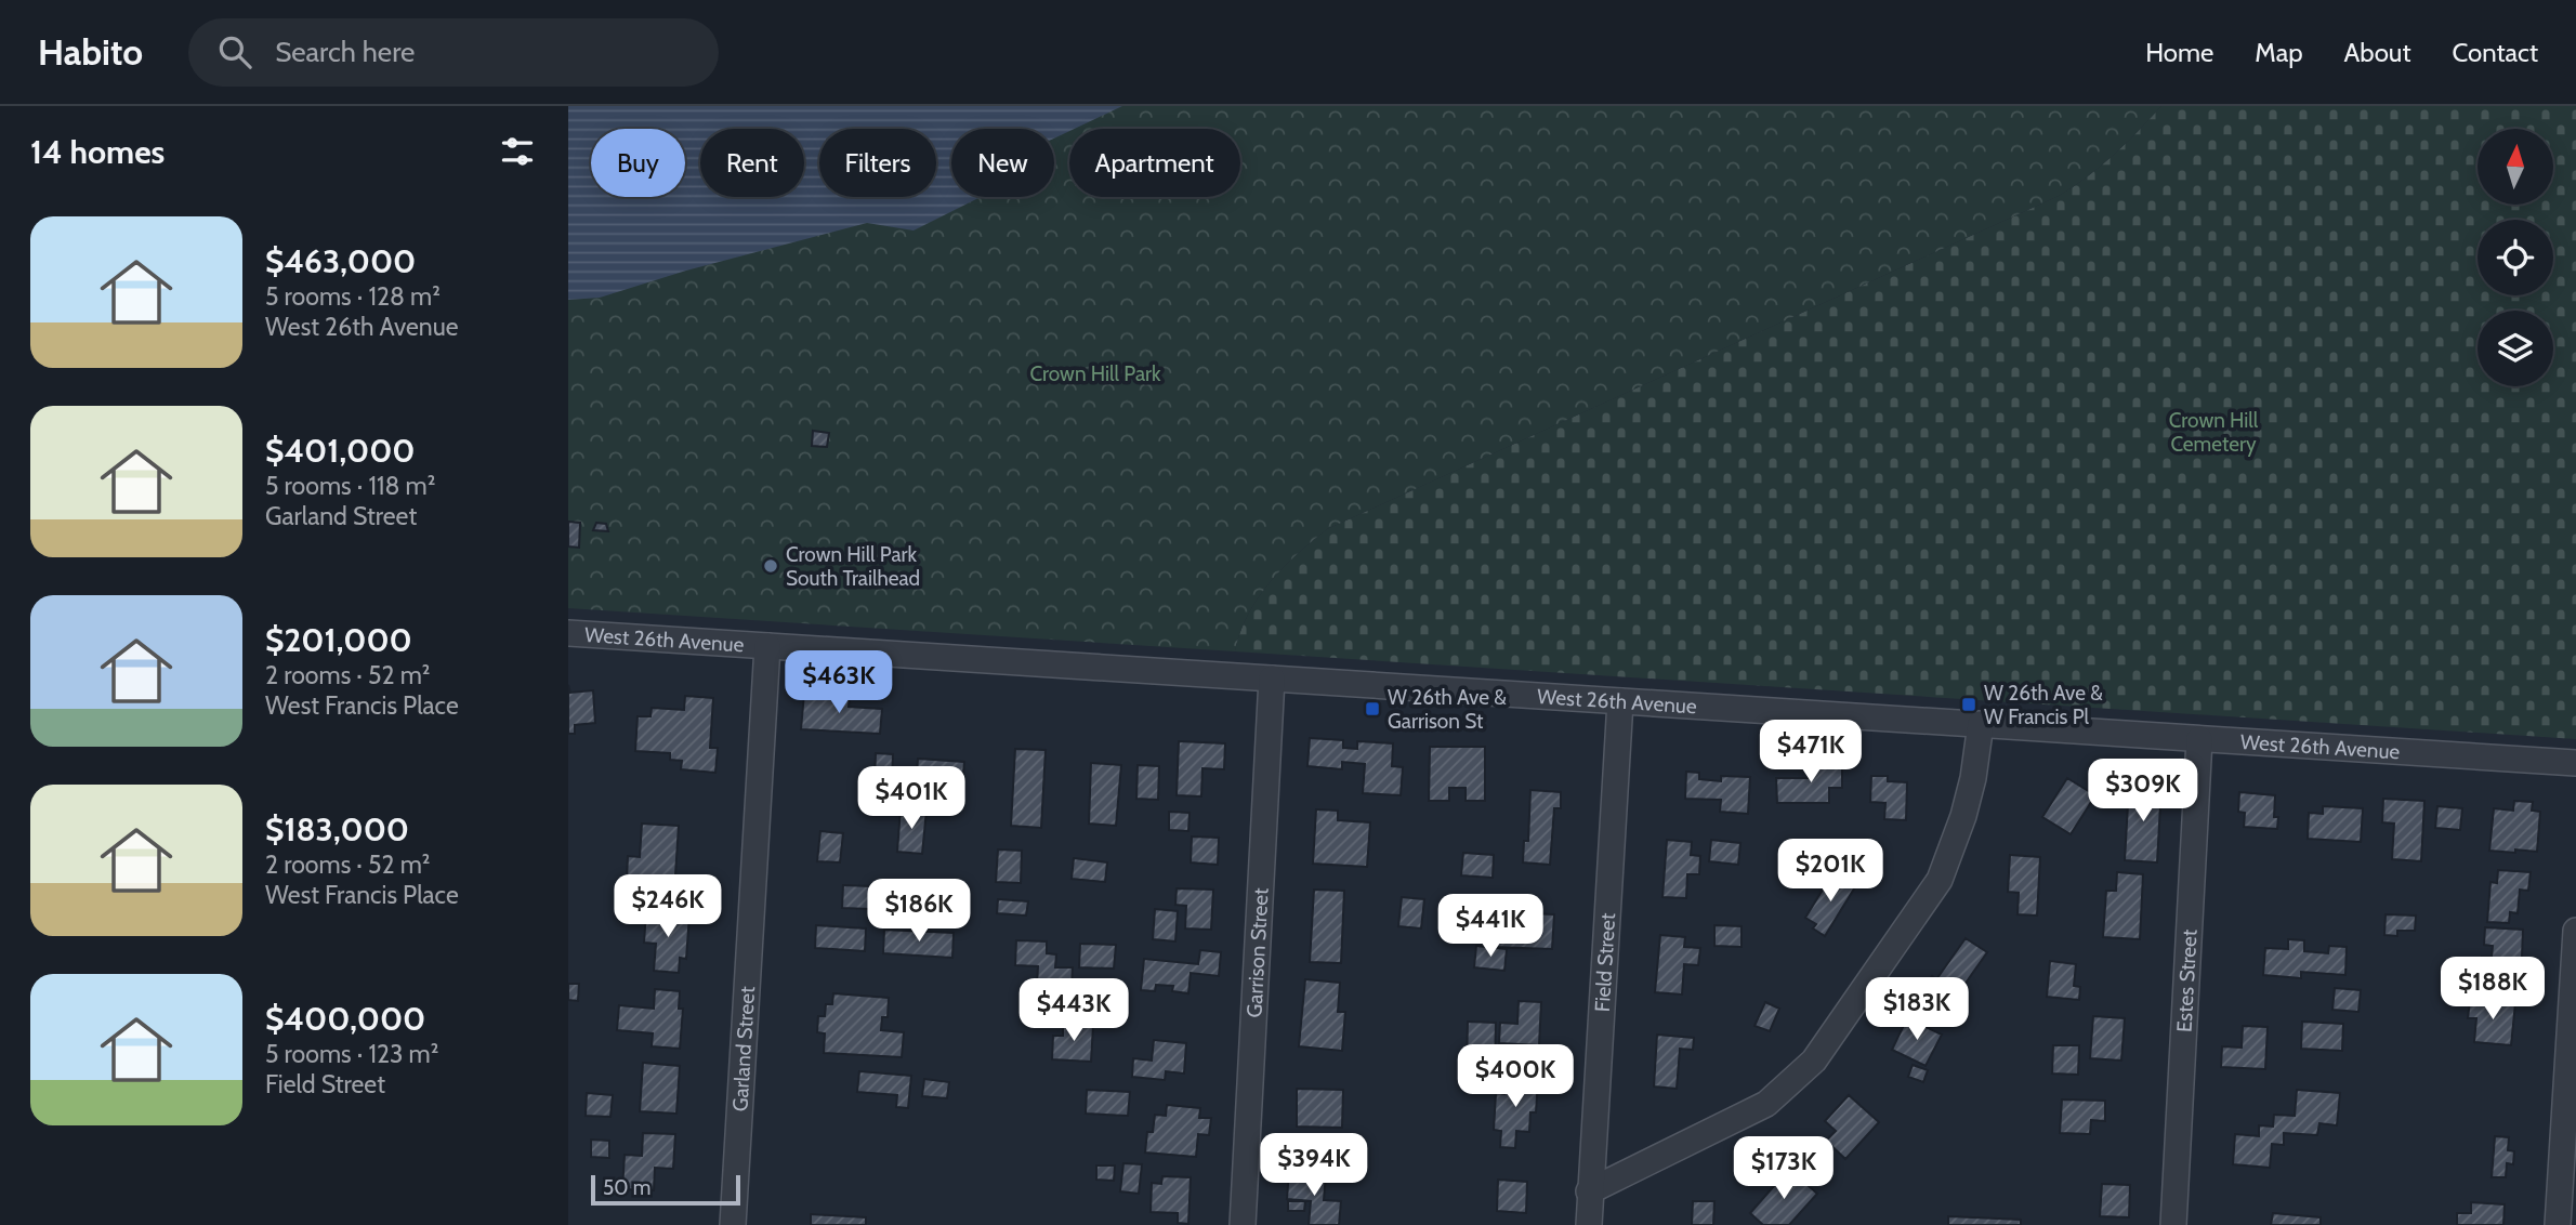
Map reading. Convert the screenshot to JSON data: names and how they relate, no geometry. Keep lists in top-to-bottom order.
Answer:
{
  "streets": {
    "street": [
      "West 26th Avenue",
      "Garrison Street",
      "Field Street",
      "Estes Street",
      "Garland Street"
    ]
  },
  "crossings": [
    ["West 26th Avenue", "Garrison Street"],
    ["West 26th Avenue", "Field Street"],
    ["West 26th Avenue", "Estes Street"],
    ["West 26th Avenue", "Garland Street"]
  ],
  "parks": ["Crown Hill Park", "Crown Hill Cemetery"],
  "places": {
    "other": ["Crown Hill Park South Trailhead"],
    "transit": ["W 26th Ave & W Francis Pl", "W 26th Ave & Garrison St"]
  },
  "scale_bar": "50 m",
  "north": "top",
  "page": {
    "header": "Habito",
    "search": "Search here",
    "nav": [
      "Home",
      "Map",
      "About",
      "Contact"
    ],
    "heading": "14 homes",
    "chip": [
      "Buy",
      "Rent",
      "Filters",
      "New",
      "Apartment"
    ],
    "list": [
      {
        "name": "$463,000",
        "note": "5 rooms · 128 m² · West 26th Avenue"
      },
      {
        "name": "$401,000",
        "note": "5 rooms · 118 m² · Garland Street"
      },
      {
        "name": "$201,000",
        "note": "2 rooms · 52 m² · West Francis Place"
      },
      {
        "name": "$183,000",
        "note": "2 rooms · 52 m² · West Francis Place"
      },
      {
        "name": "$400,000",
        "note": "5 rooms · 123 m² · Field Street"
      }
    ],
    "price": [
      "$463K",
      "$471K",
      "$309K",
      "$401K",
      "$201K",
      "$246K",
      "$186K",
      "$441K",
      "$188K",
      "$183K",
      "$443K",
      "$400K",
      "$394K",
      "$173K"
    ],
    "scale": "50 m"
  }
}
